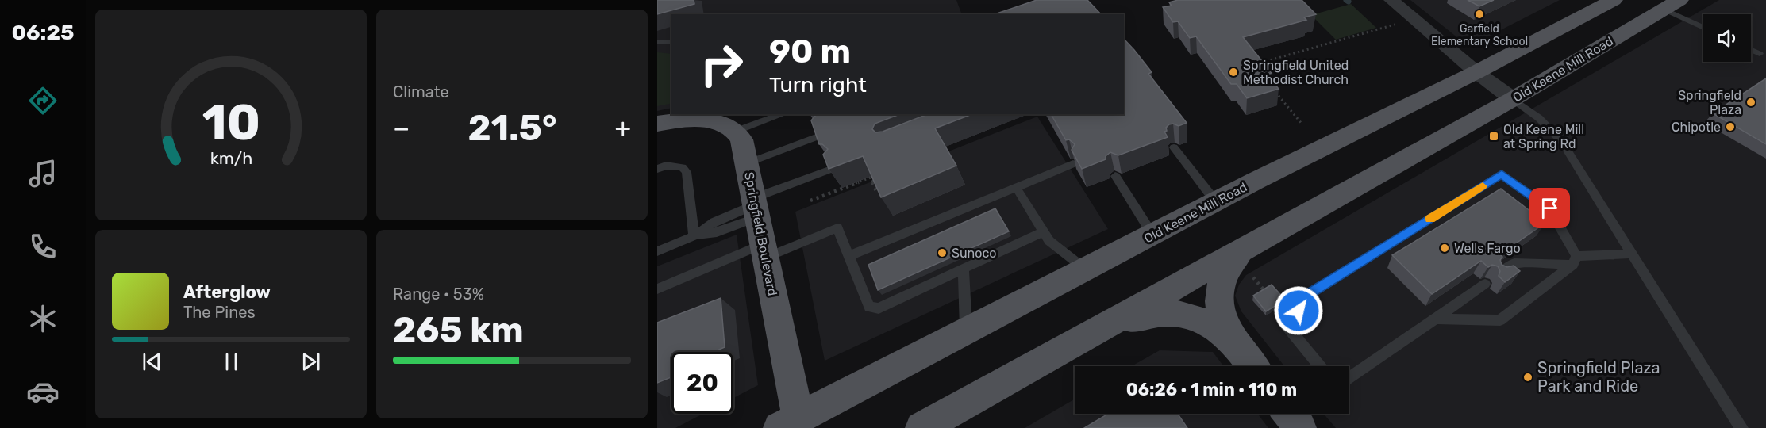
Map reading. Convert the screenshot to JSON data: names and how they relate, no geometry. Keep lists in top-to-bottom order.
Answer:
{
  "streets": {
    "main road": ["Old Keene Mill Road", "Springfield Boulevard"]
  },
  "crossings": [
    ["Old Keene Mill Road", "Springfield Boulevard"]
  ],
  "places": {
    "other": [
      "Garfield Elementary School",
      "Springfield United Methodist Church",
      "Springfield Plaza",
      "Chipotle",
      "Wells Fargo",
      "Sunoco",
      "Springfield Plaza Park and Ride"
    ],
    "transit": ["Old Keene Mill at Spring Rd"]
  },
  "page": {
    "tabs": "06:25",
    "tile": [
      "Climate",
      ["Range · 53%", "265 km"]
    ],
    "turn": ["90 m", "Turn right"],
    "heat": ["−", "21.5°", "+"],
    "song": ["Afterglow", "The Pines"],
    "limit": "20",
    "trip": "06:26 · 1 min · 110 m",
    "gauge": ["10", "km/h"]
  }
}
